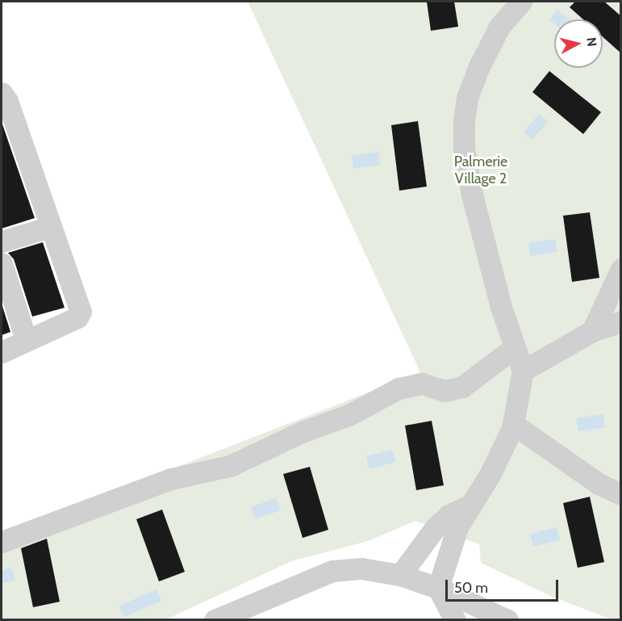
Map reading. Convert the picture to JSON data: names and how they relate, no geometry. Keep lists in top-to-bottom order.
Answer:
{
  "parks": ["Palmerie Village 2"],
  "scale_bar": "50 m",
  "north": "right"
}
